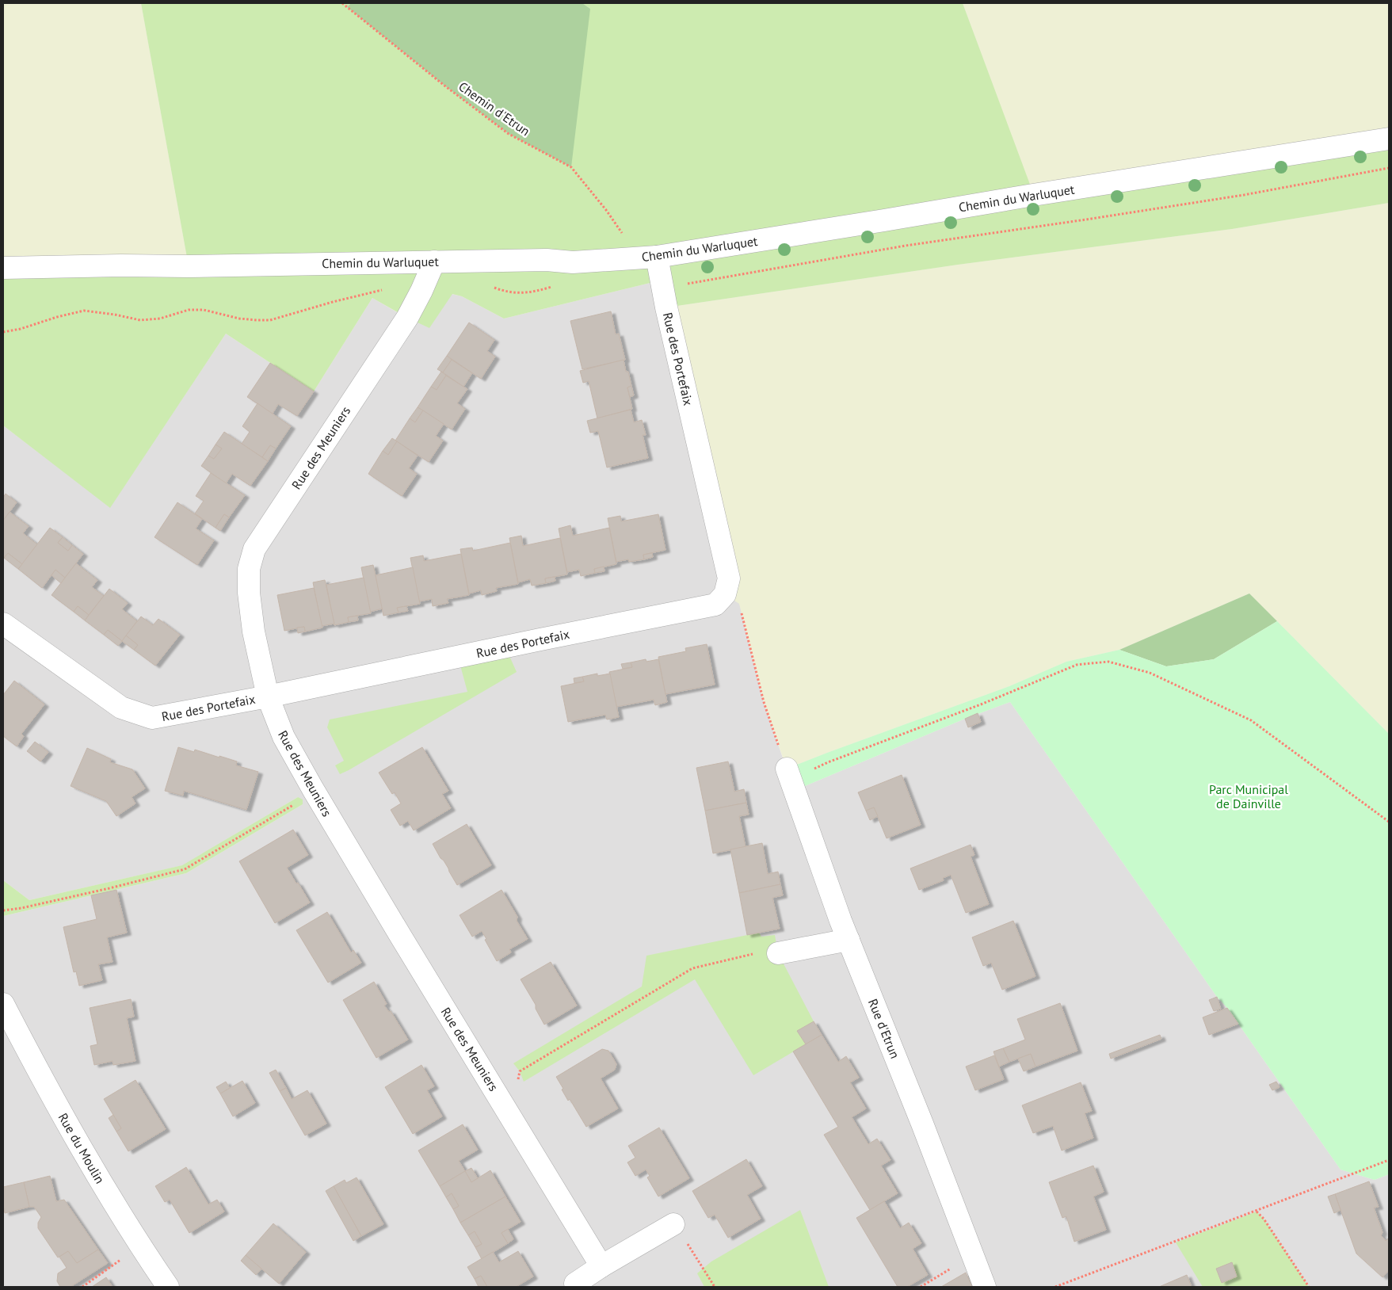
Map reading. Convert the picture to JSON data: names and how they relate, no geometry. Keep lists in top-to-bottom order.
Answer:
{
  "streets": {
    "street": [
      "Chemin du Warluquet",
      "Rue des Portefaix",
      "Rue des Meuniers",
      "Rue d'Etrun",
      "Rue du Moulin"
    ],
    "path": ["Chemin d'Etrun"]
  },
  "crossings": [
    ["Chemin d'Etrun", "Chemin du Warluquet"],
    ["Chemin d'Etrun", "Rue des Portefaix"],
    ["Chemin du Warluquet", "Rue des Portefaix"],
    ["Chemin du Warluquet", "Rue des Meuniers"],
    ["Rue des Portefaix", "Rue des Meuniers"]
  ],
  "parks": ["Parc Municipal de Dainville"]
}
